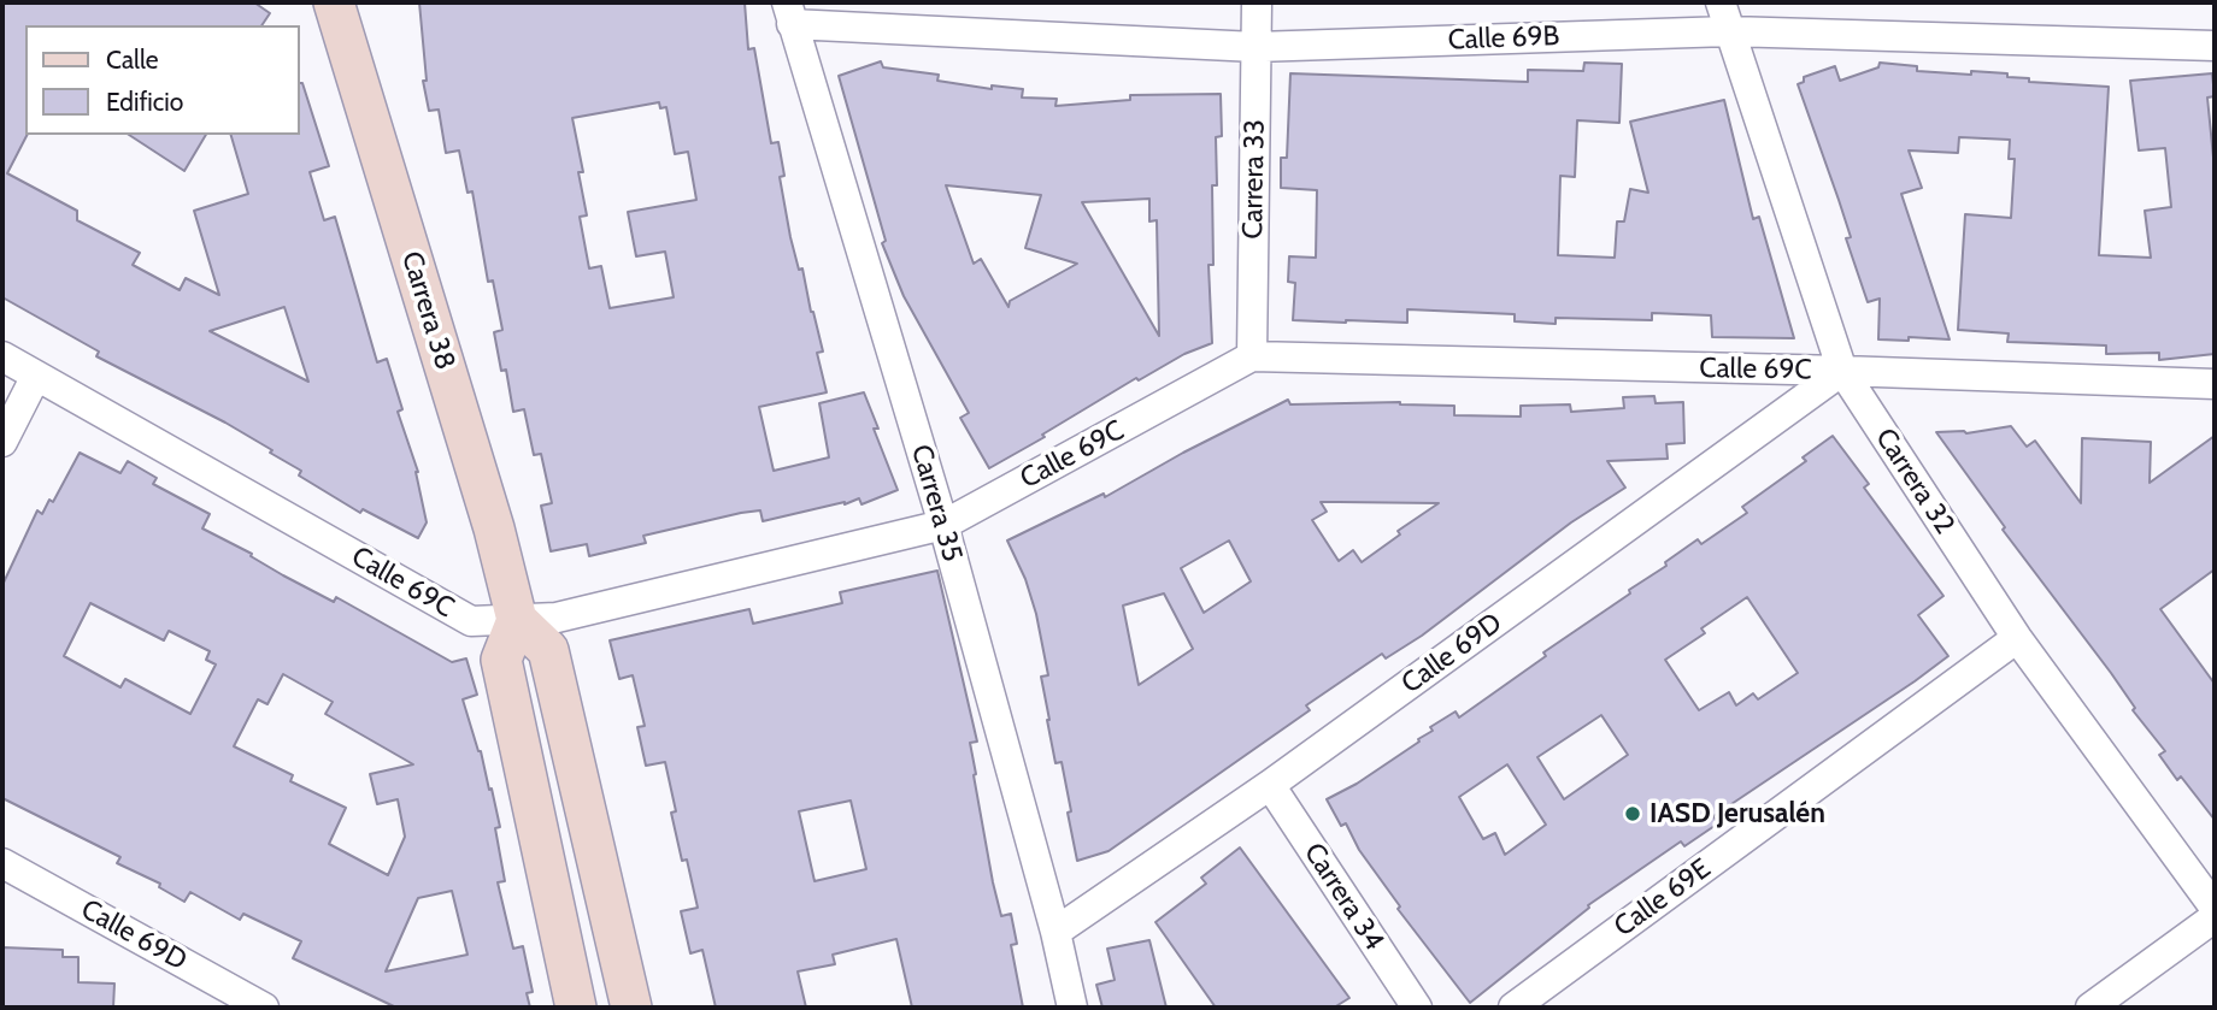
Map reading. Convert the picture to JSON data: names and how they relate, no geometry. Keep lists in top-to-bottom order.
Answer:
{
  "streets": {
    "main road": ["Carrera 38"],
    "street": [
      "Calle 69B",
      "Carrera 33",
      "Calle 69C",
      "Carrera 32",
      "Carrera 35",
      "Calle 69D",
      "Carrera 34",
      "Calle 69E"
    ]
  },
  "crossings": [
    ["Calle 69B", "Carrera 33"],
    ["Calle 69B", "Carrera 32"],
    ["Calle 69B", "Carrera 35"],
    ["Carrera 33", "Calle 69C"],
    ["Carrera 38", "Calle 69C"],
    ["Calle 69C", "Carrera 32"],
    ["Calle 69C", "Carrera 35"],
    ["Calle 69C", "Calle 69D"],
    ["Carrera 32", "Calle 69D"],
    ["Carrera 32", "Calle 69E"],
    ["Carrera 35", "Calle 69D"],
    ["Calle 69D", "Carrera 34"]
  ],
  "places": ["IASD Jerusalén"],
  "legend": ["Calle", "Edificio"]
}
